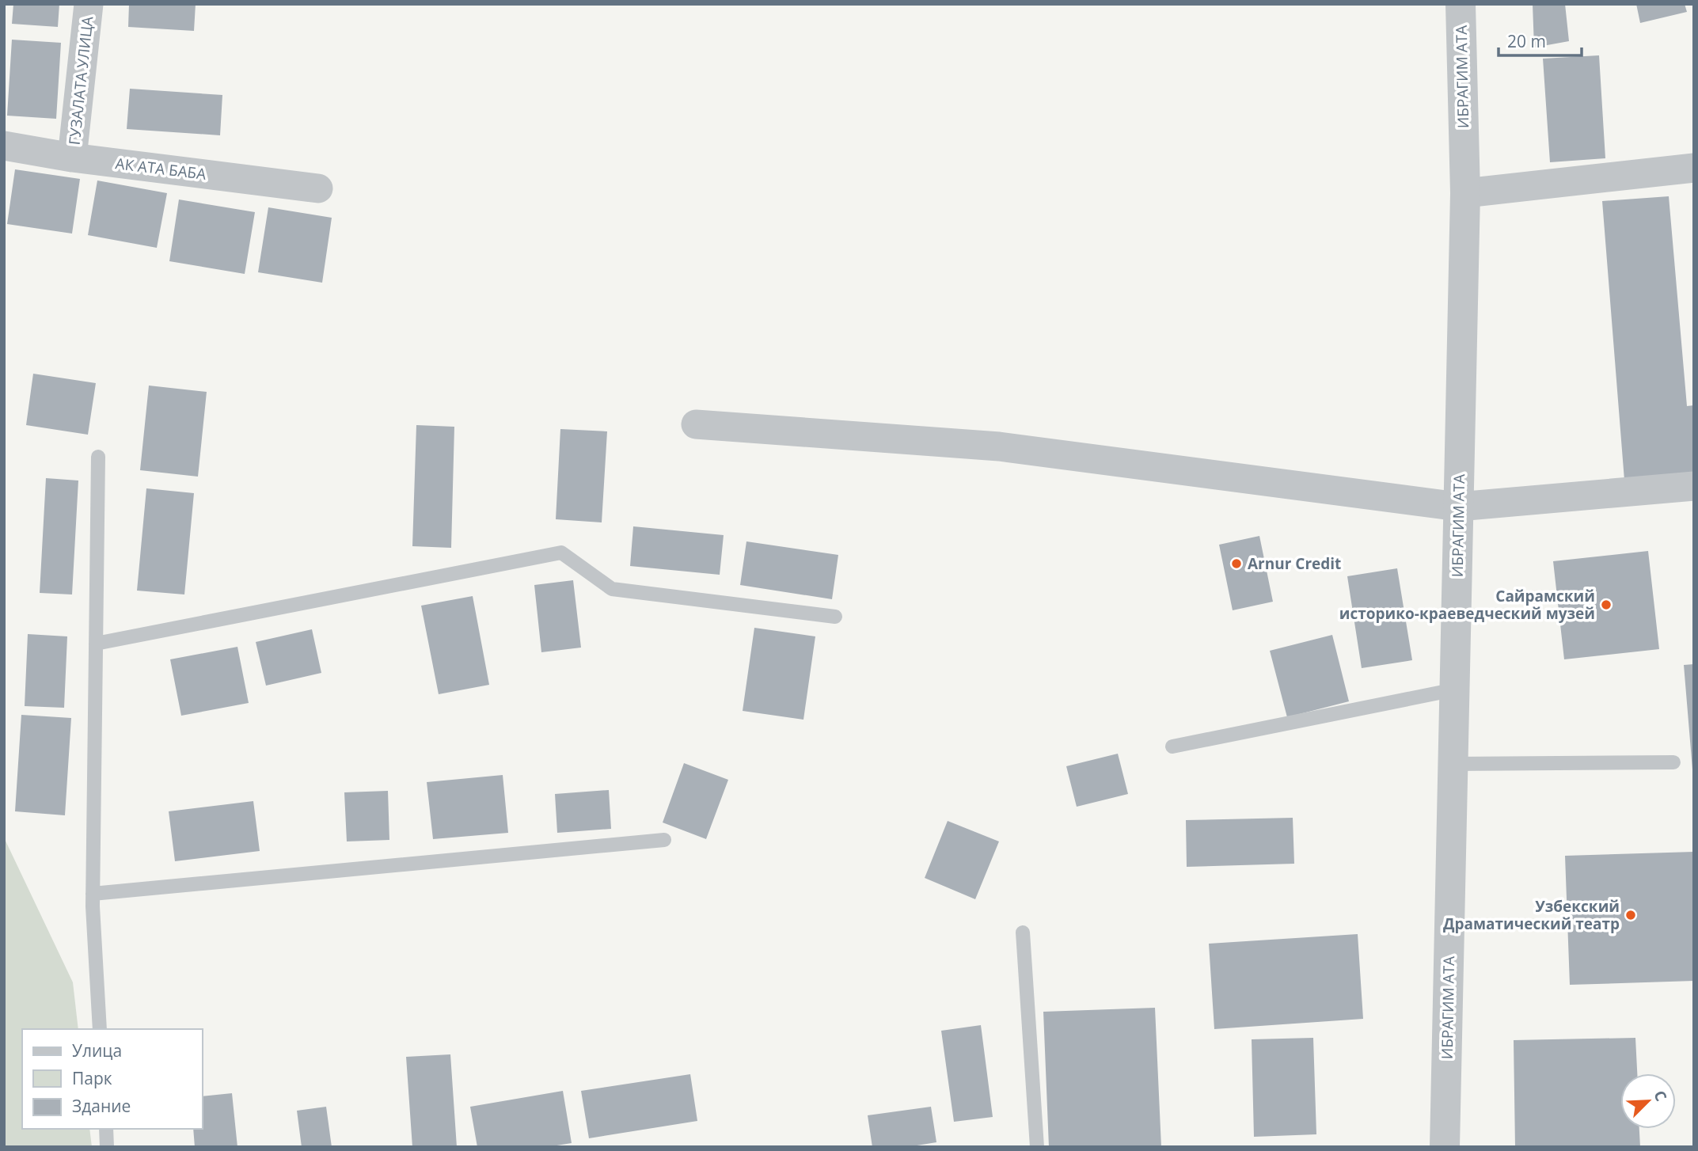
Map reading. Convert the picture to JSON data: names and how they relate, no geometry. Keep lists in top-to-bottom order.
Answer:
{
  "streets": {
    "street": ["ИБРАГИМ АТА", "ГУЗАЛАТА УЛИЦА", "АК АТА БАБА"]
  },
  "crossings": [
    ["ГУЗАЛАТА УЛИЦА", "АК АТА БАБА"]
  ],
  "places": ["Arnur Credit", "Сайрамский историко-краеведческий музей", "Узбекский Драматический театр"],
  "legend": ["Улица", "Парк", "Здание"],
  "scale_bar": "20 m",
  "north": "top right"
}
